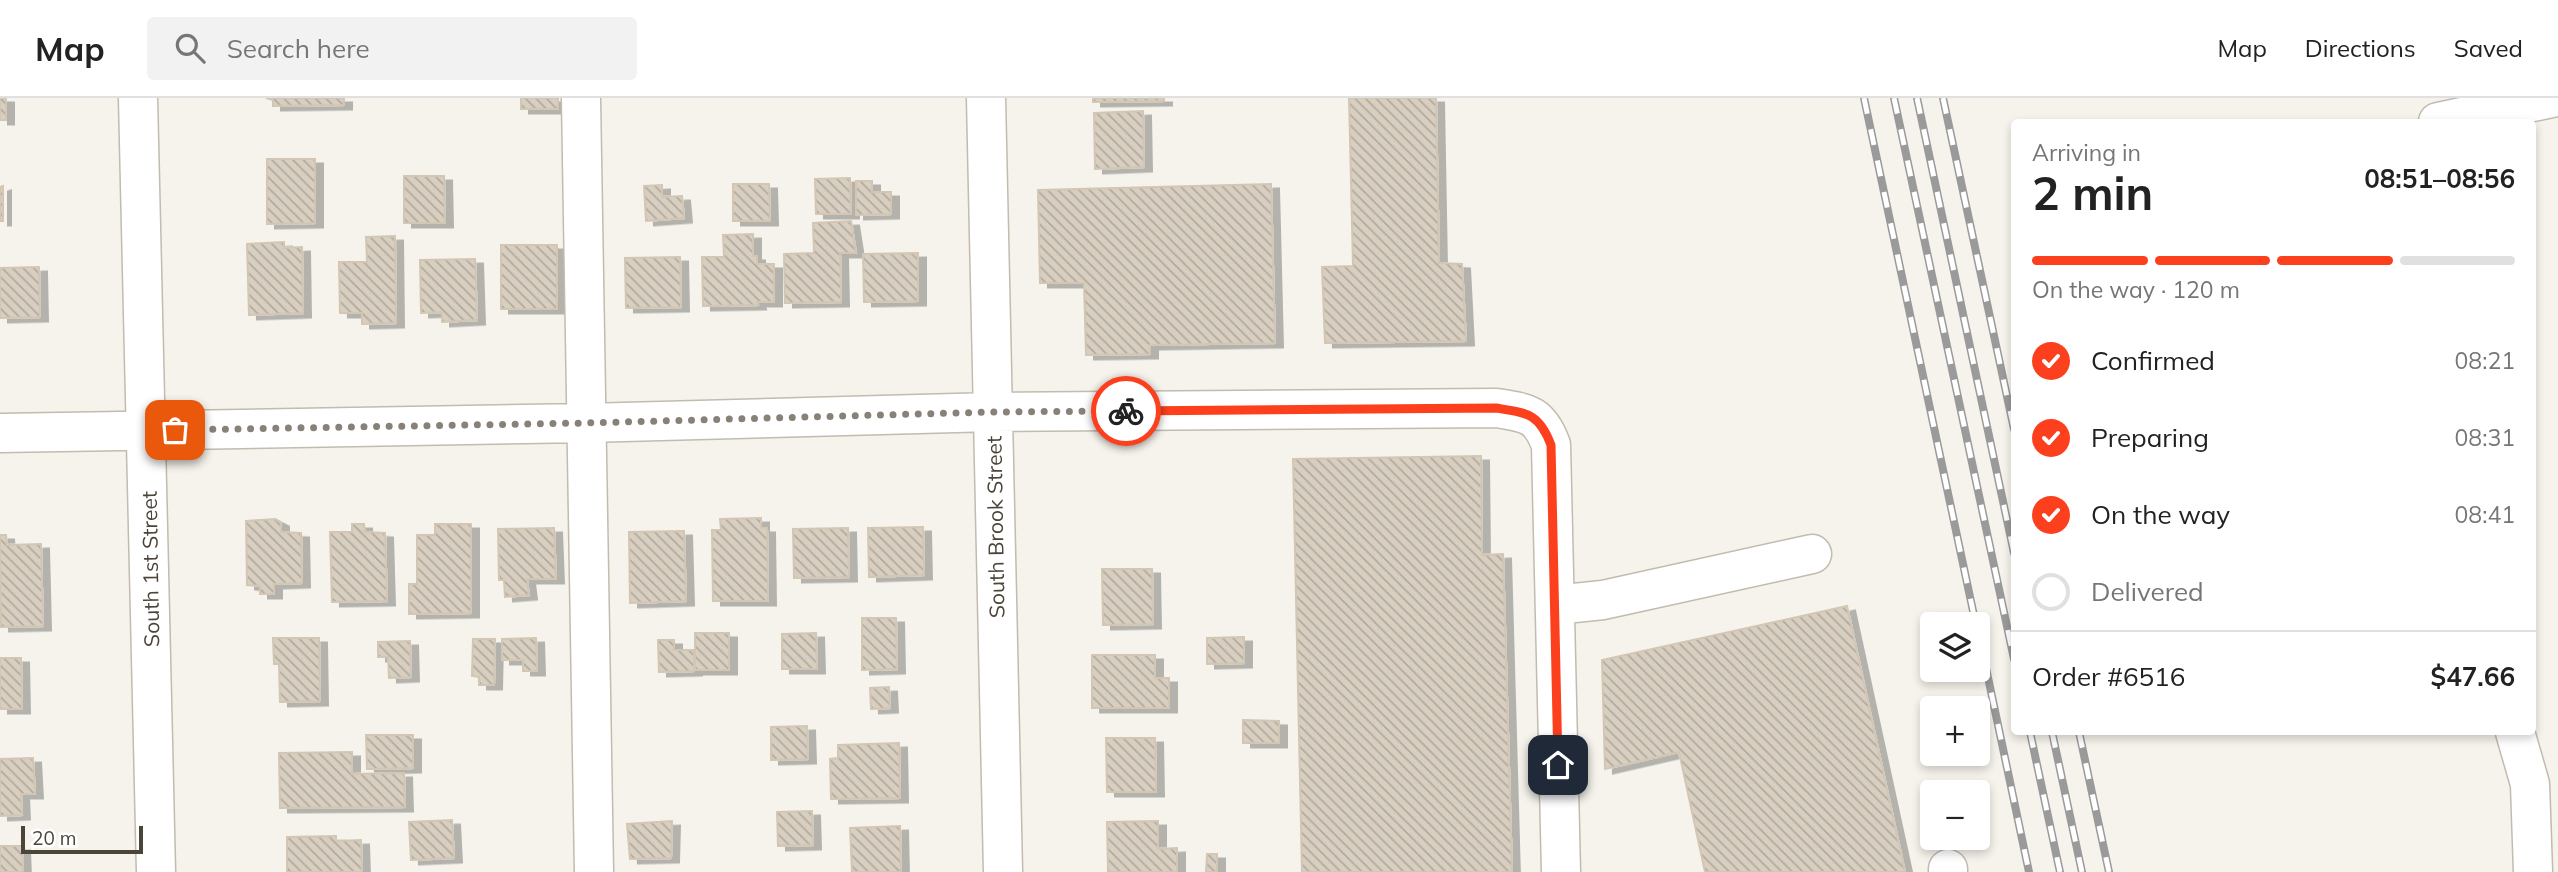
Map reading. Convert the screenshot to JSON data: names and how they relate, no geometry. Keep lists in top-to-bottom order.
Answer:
{
  "streets": {
    "street": ["South Brook Street", "South 1st Street"]
  },
  "scale_bar": "20 m",
  "page": {
    "header": "Map",
    "search": "Search here",
    "nav": ["Map", "Directions", "Saved"],
    "heading": ["2 min", "Arriving in", "08:51–08:56"],
    "panel": ["Order #6516", "$47.66"],
    "bar": "On the way · 120 m",
    "list": [
      ["Confirmed", "08:21"],
      ["Preparing", "08:31"],
      ["On the way", "08:41"],
      "Delivered"
    ],
    "map_buttons": ["+", "−"],
    "scale": "20 m"
  }
}
